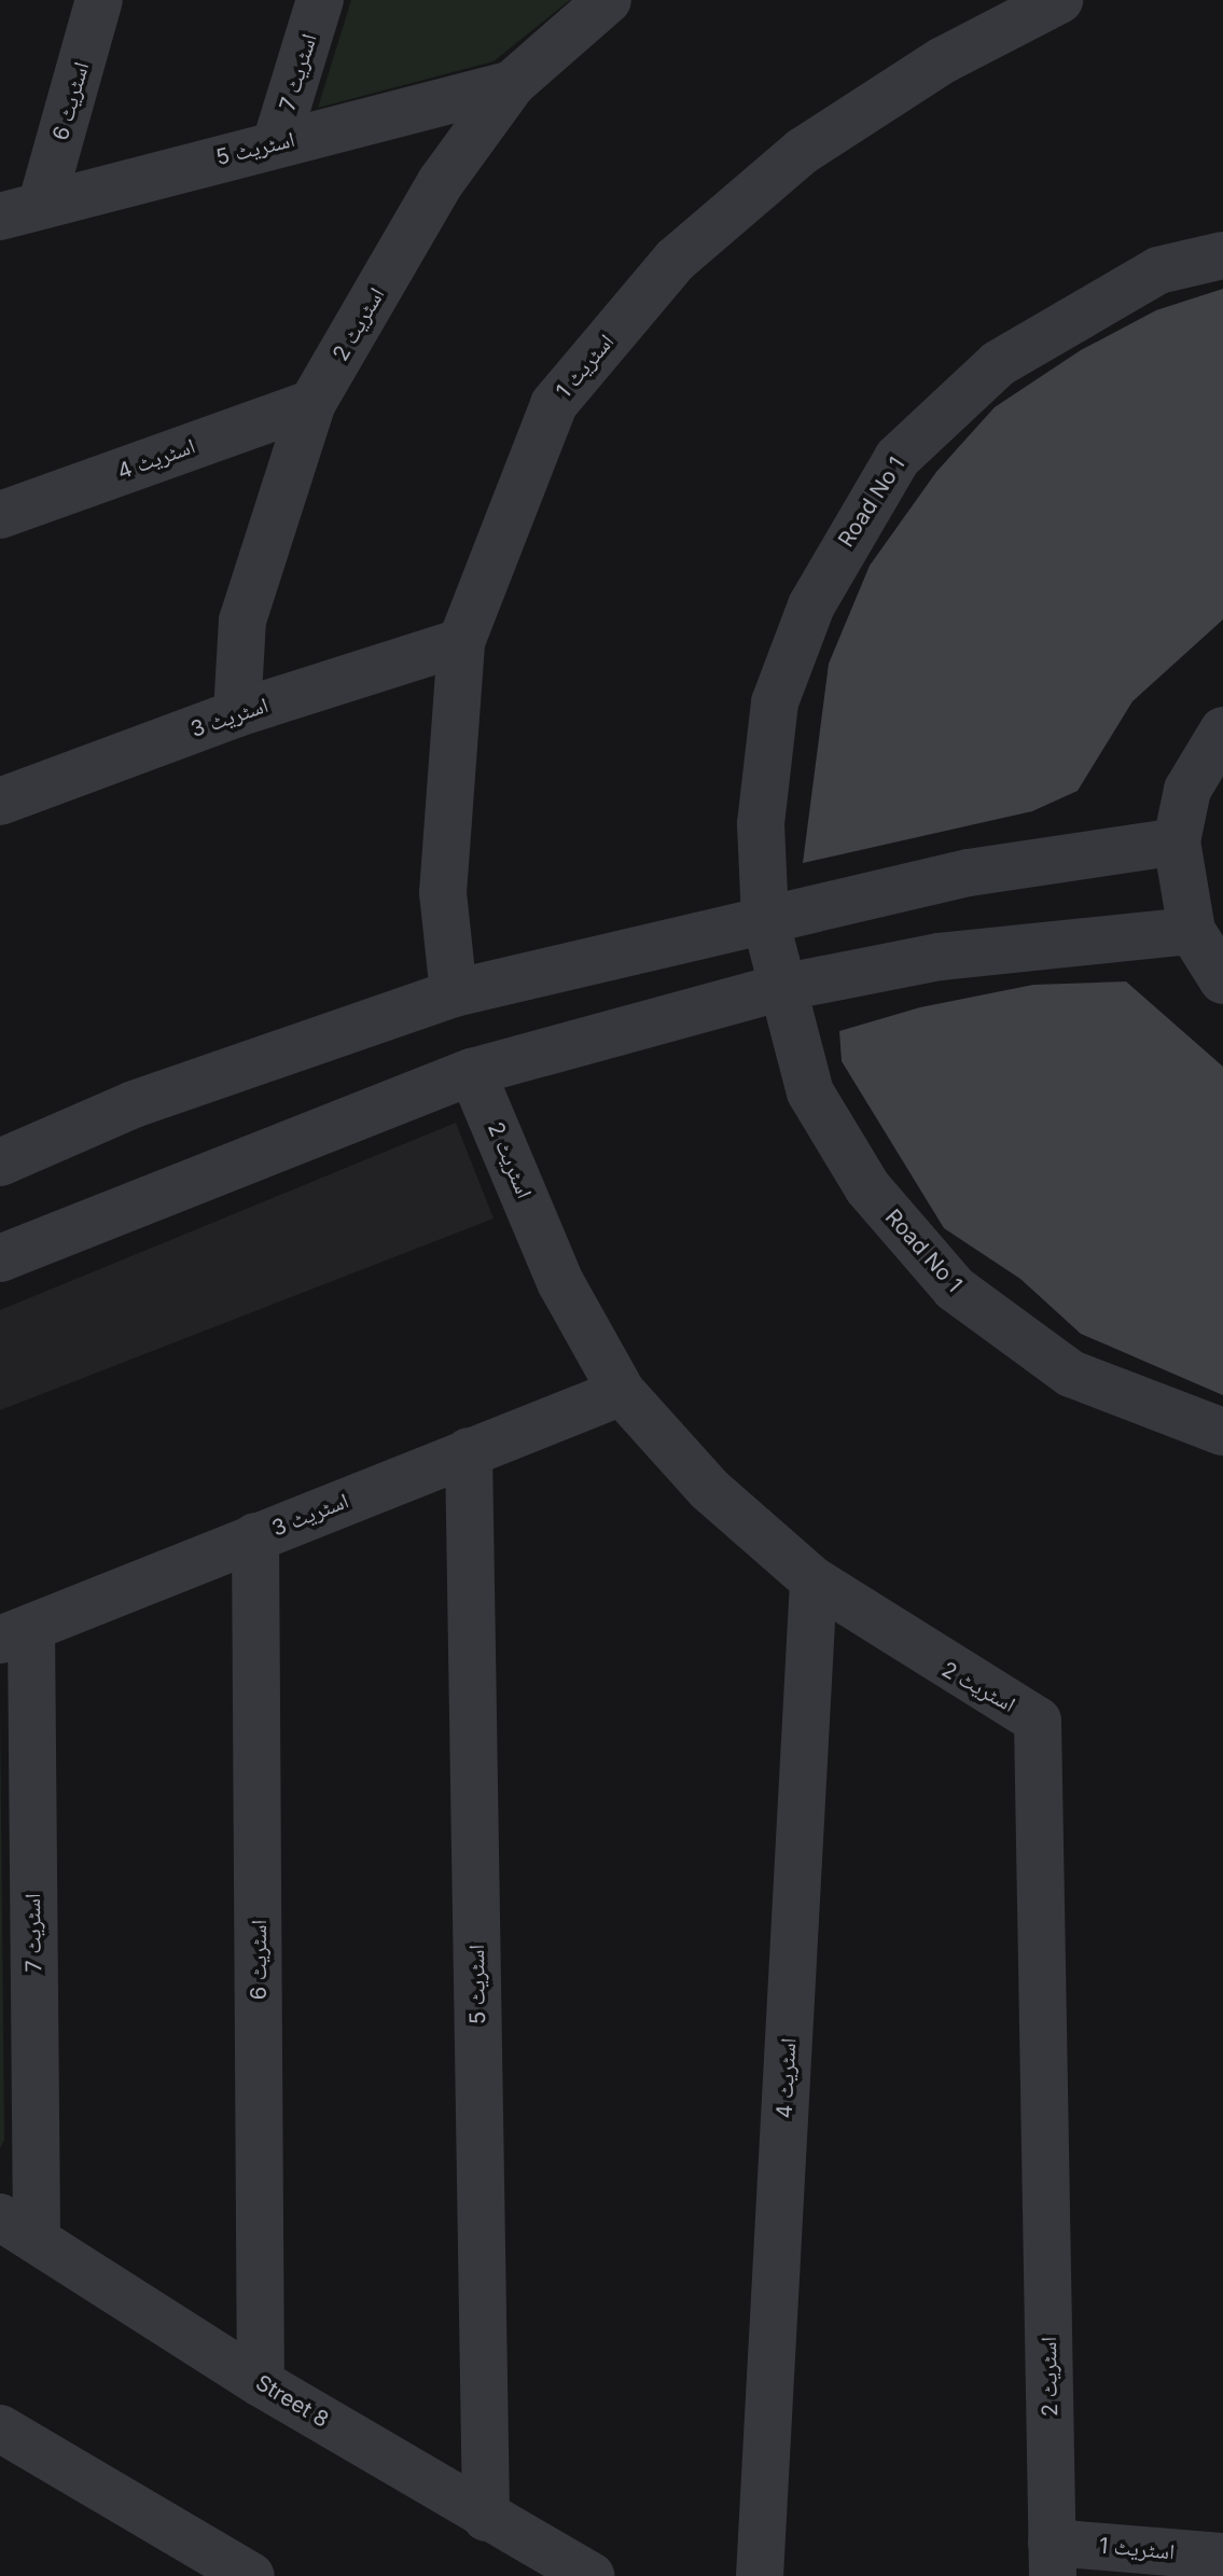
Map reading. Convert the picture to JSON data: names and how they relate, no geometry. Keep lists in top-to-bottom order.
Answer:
{
  "streets": {
    "street": [
      "اسٹریٹ 7",
      "اسٹریٹ 6",
      "اسٹریٹ 5",
      "اسٹریٹ 2",
      "اسٹریٹ 1",
      "اسٹریٹ 4",
      "Road No 1",
      "اسٹریٹ 3",
      "Street 8"
    ]
  },
  "crossings": [
    ["اسٹریٹ 7", "اسٹریٹ 5"],
    ["اسٹریٹ 7", "اسٹریٹ 3"],
    ["اسٹریٹ 7", "Street 8"],
    ["اسٹریٹ 6", "اسٹریٹ 5"],
    ["اسٹریٹ 6", "اسٹریٹ 3"],
    ["اسٹریٹ 6", "Street 8"],
    ["اسٹریٹ 5", "اسٹریٹ 2"],
    ["اسٹریٹ 5", "اسٹریٹ 3"],
    ["اسٹریٹ 5", "Street 8"],
    ["اسٹریٹ 2", "اسٹریٹ 1"],
    ["اسٹریٹ 2", "اسٹریٹ 4"],
    ["اسٹریٹ 2", "اسٹریٹ 3"],
    ["اسٹریٹ 1", "اسٹریٹ 3"]
  ]
}
